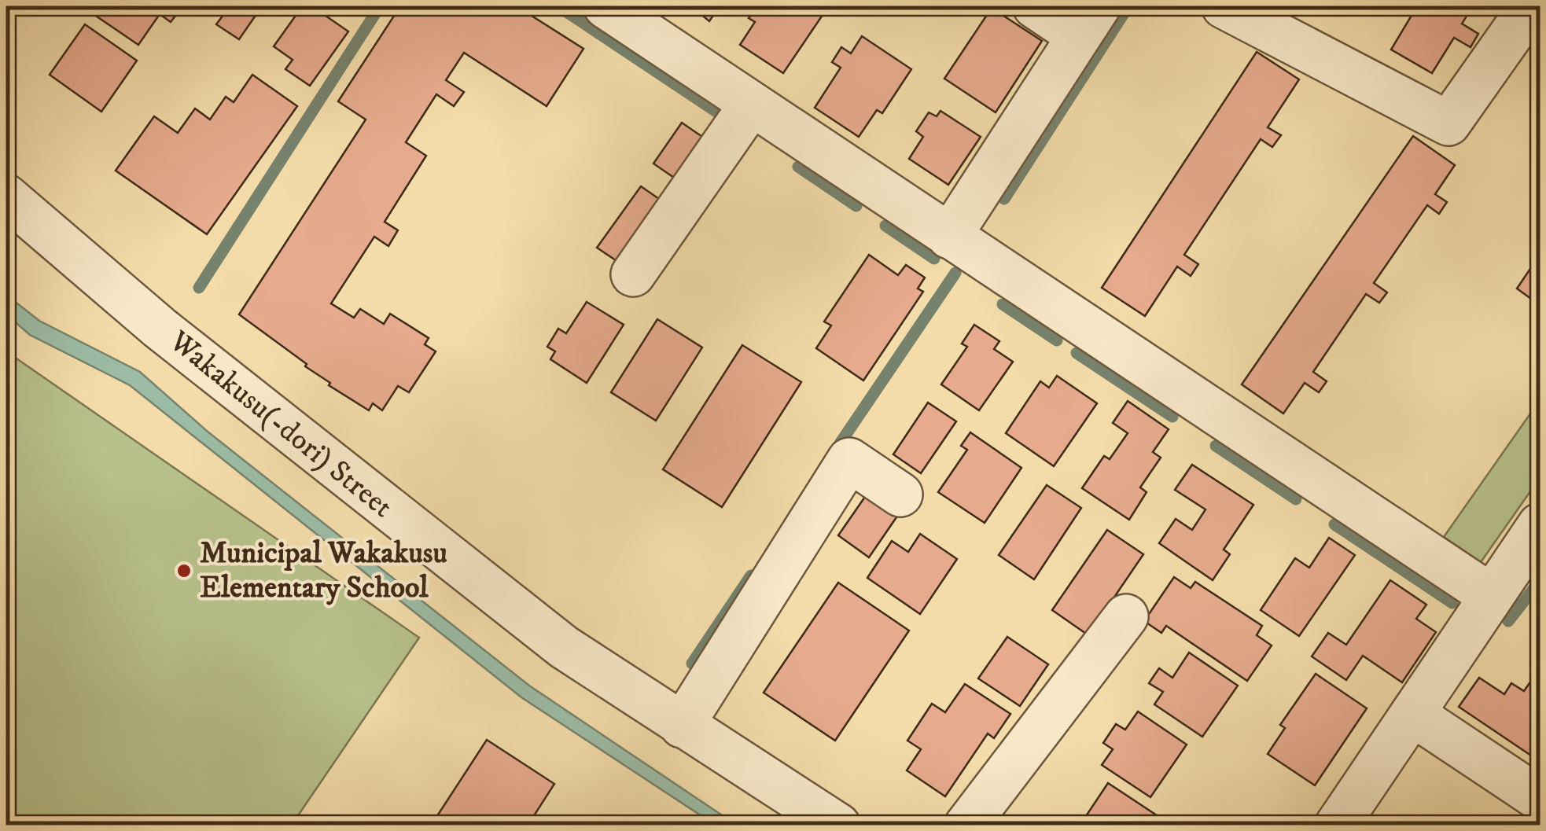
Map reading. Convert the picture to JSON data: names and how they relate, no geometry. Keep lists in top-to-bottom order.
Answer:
{
  "streets": {
    "street": ["Wakakusu(-dori) Street"]
  },
  "places": ["Municipal Wakakusu Elementary School"]
}
